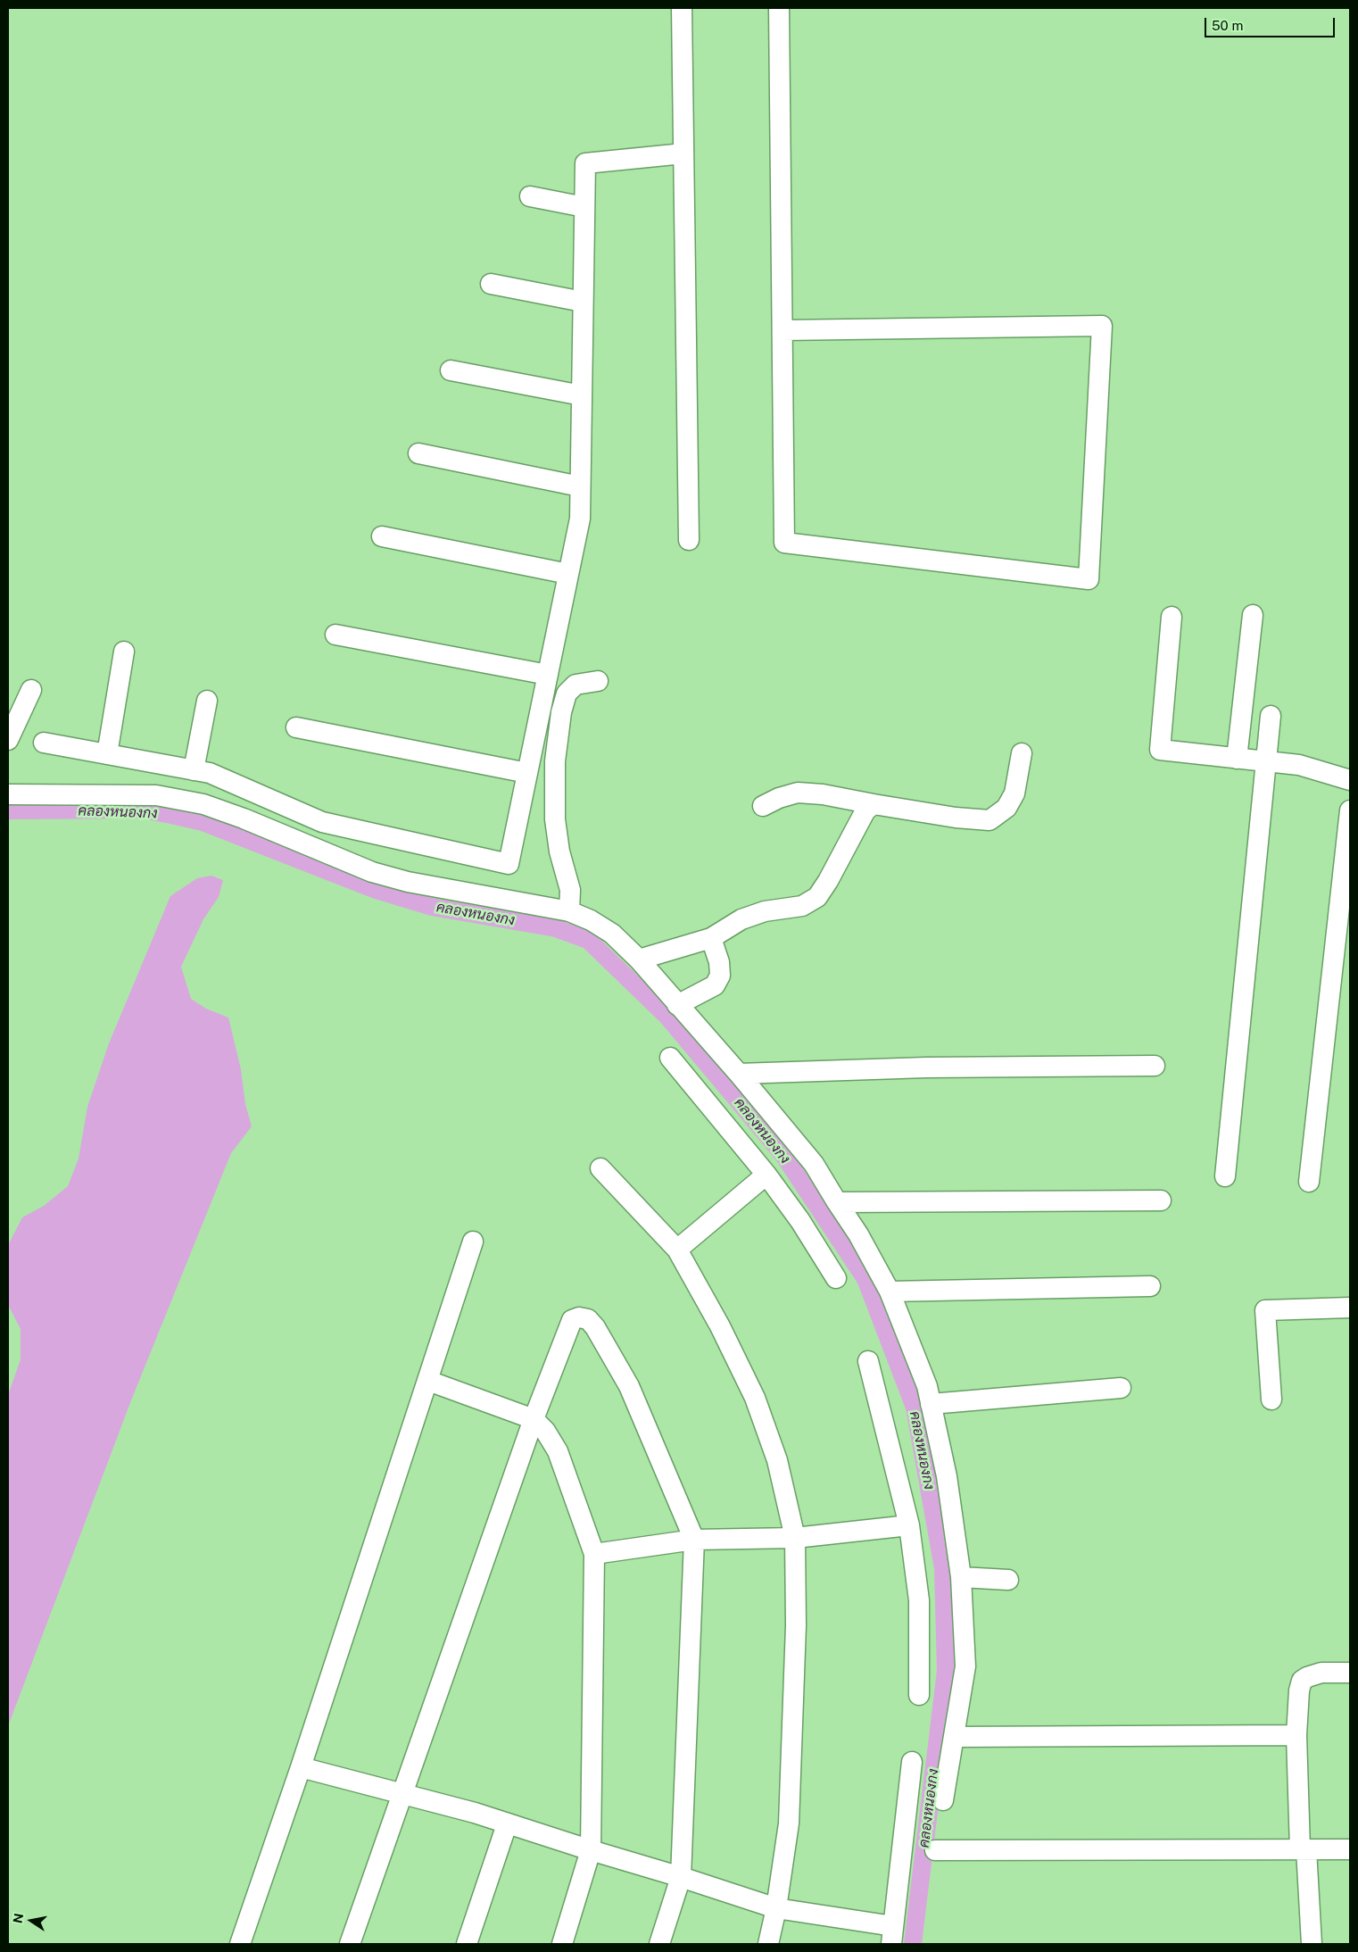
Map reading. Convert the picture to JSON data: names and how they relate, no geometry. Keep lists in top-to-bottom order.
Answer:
{
  "water": ["คลองหนองกง"],
  "scale_bar": "50 m",
  "north": "left"
}
